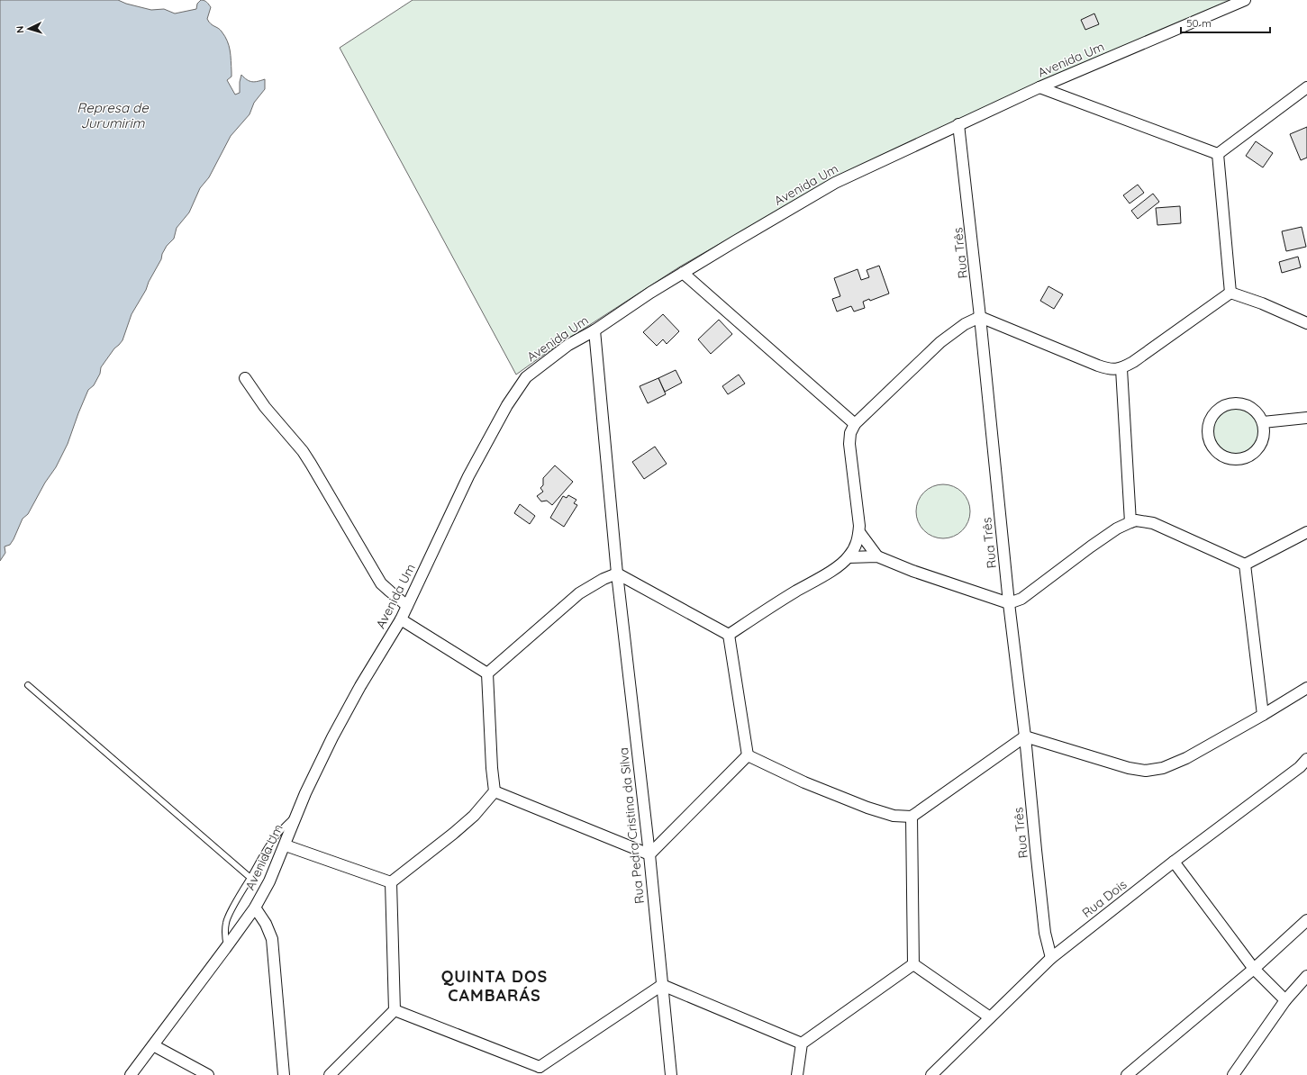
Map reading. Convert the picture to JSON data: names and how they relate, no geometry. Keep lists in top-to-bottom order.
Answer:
{
  "streets": {
    "street": [
      "Avenida Um",
      "Rua Três",
      "Rua Pedra Cristina da Silva",
      "Rua Dois"
    ]
  },
  "crossings": [
    ["Avenida Um", "Rua Três"],
    ["Avenida Um", "Rua Pedra Cristina da Silva"],
    ["Rua Três", "Rua Dois"]
  ],
  "districts": ["QUINTA DOS CAMBARÁS"],
  "water": ["Represa de Jurumirim"],
  "scale_bar": "50 m",
  "north": "left"
}
